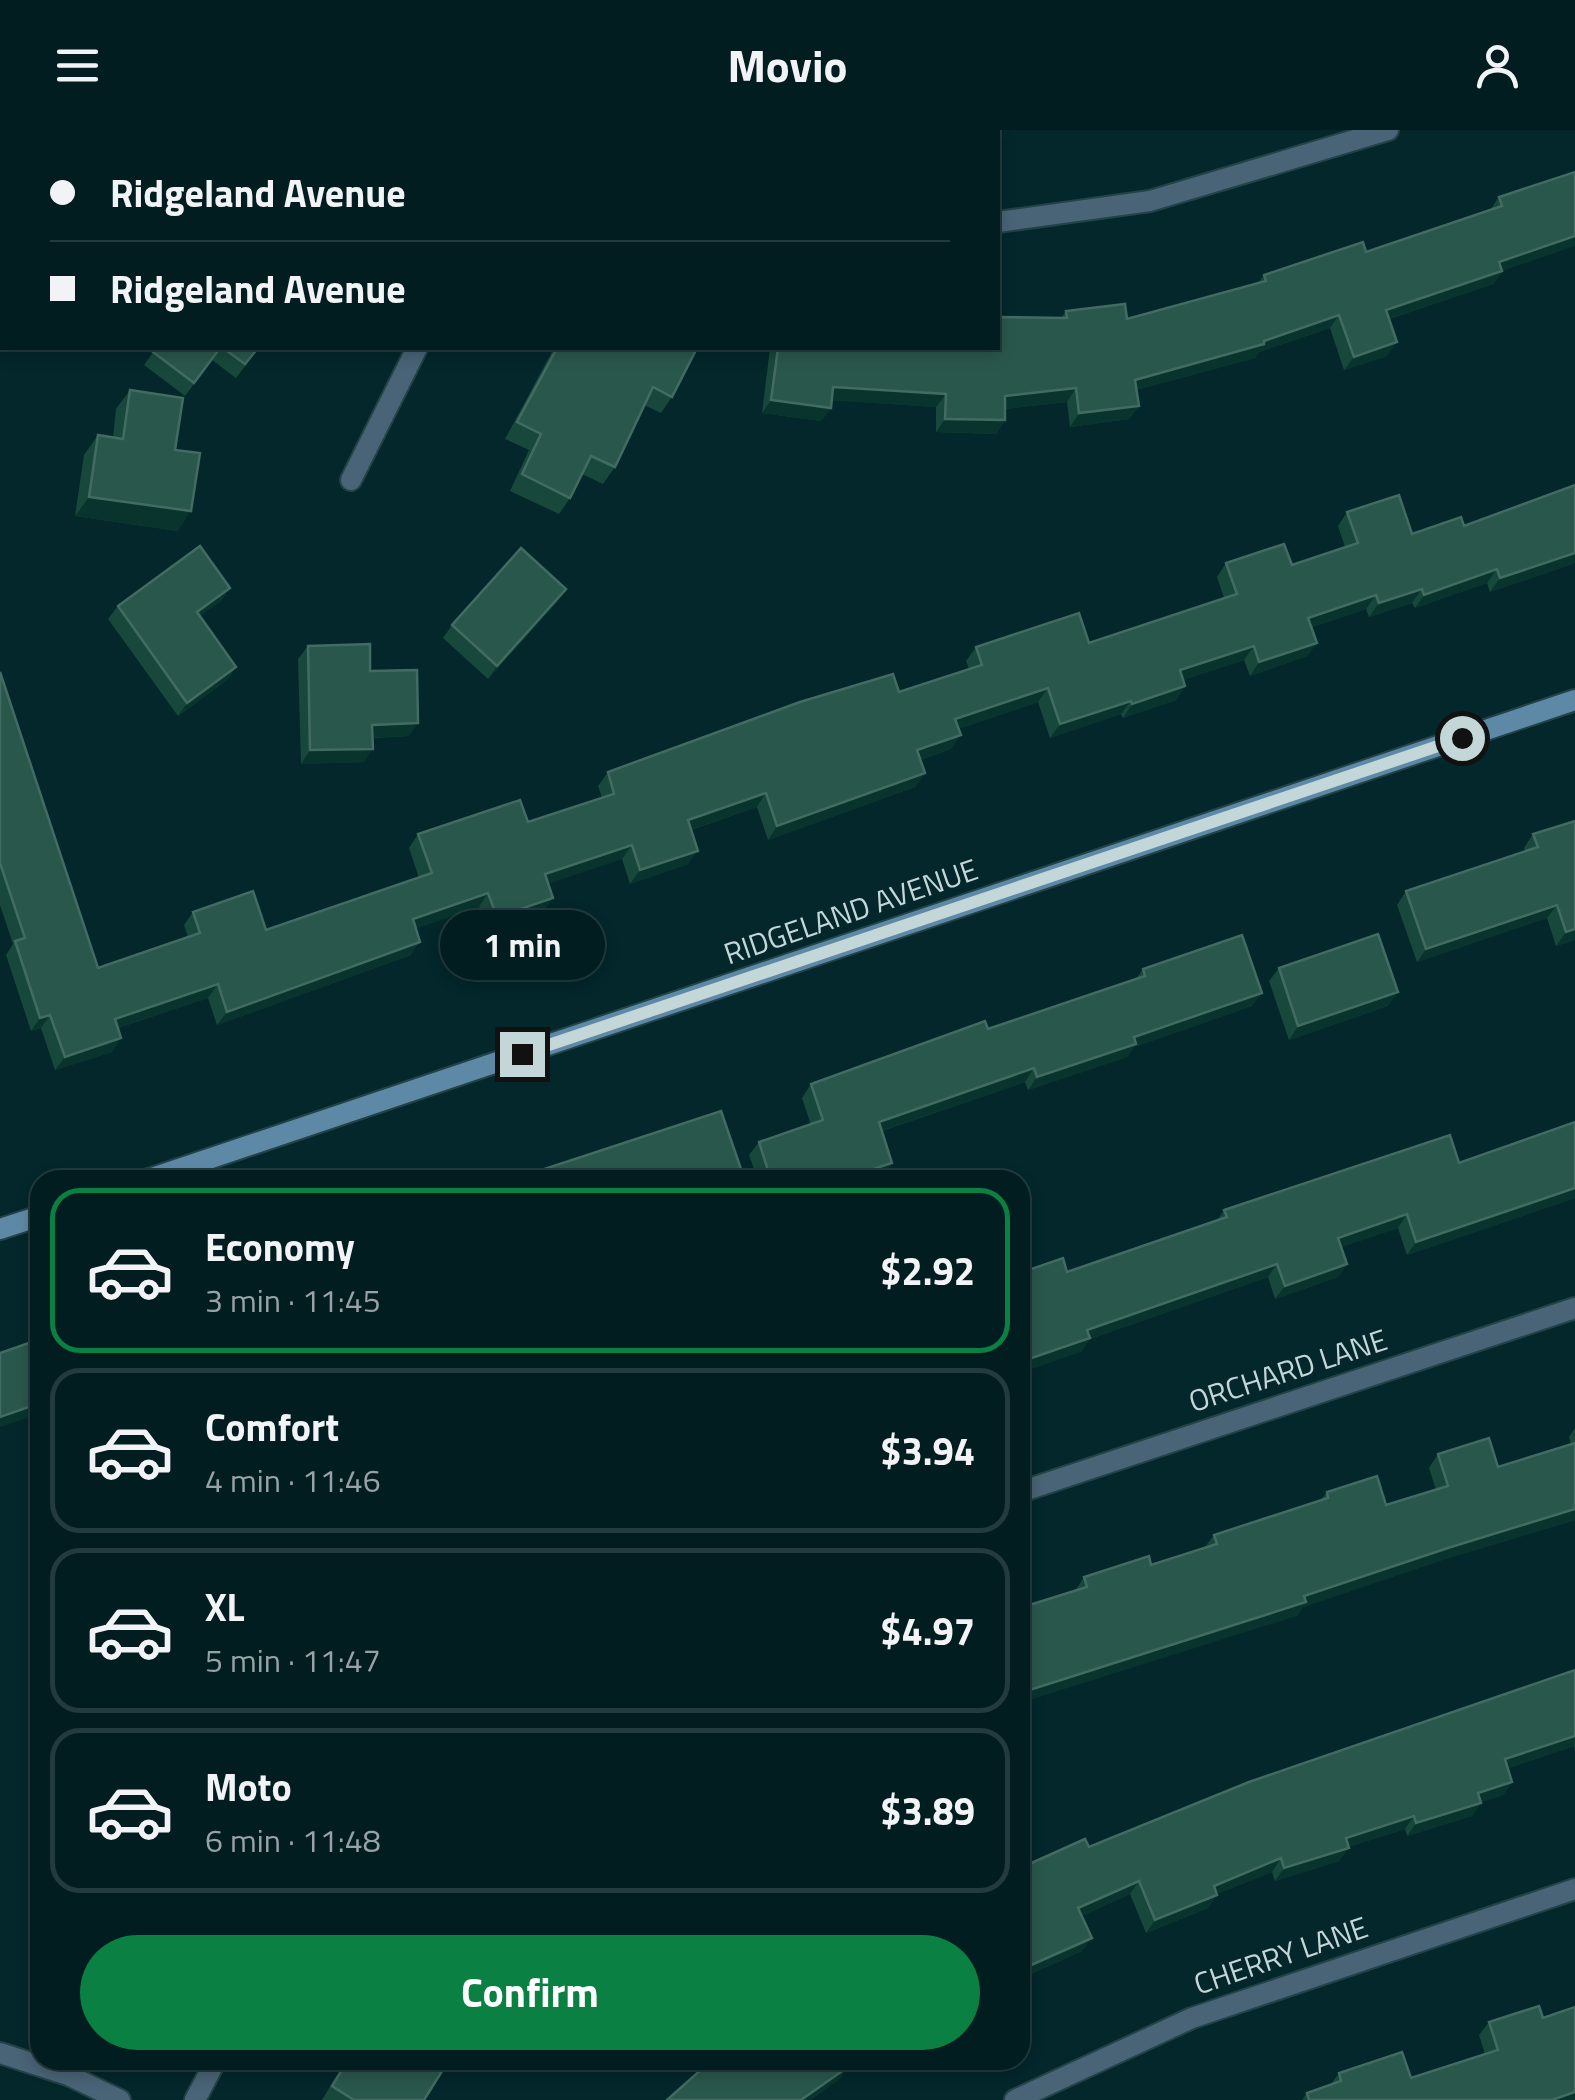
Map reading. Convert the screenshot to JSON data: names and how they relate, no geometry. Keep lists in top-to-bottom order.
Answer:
{
  "streets": {
    "street": ["RIDGELAND AVENUE", "ORCHARD LANE", "CHERRY LANE"]
  },
  "page": {
    "header": "Movio",
    "banner": ["Ridgeland Avenue", "Ridgeland Avenue"],
    "bubble": "1 min",
    "list": [
      {
        "name": "Economy",
        "note": "3 min · 11:45",
        "value": "$2.92"
      },
      {
        "name": "Comfort",
        "note": "4 min · 11:46",
        "value": "$3.94"
      },
      {
        "name": "XL",
        "note": "5 min · 11:47",
        "value": "$4.97"
      },
      {
        "name": "Moto",
        "note": "6 min · 11:48",
        "value": "$3.89"
      }
    ],
    "buttons": "Confirm"
  }
}
